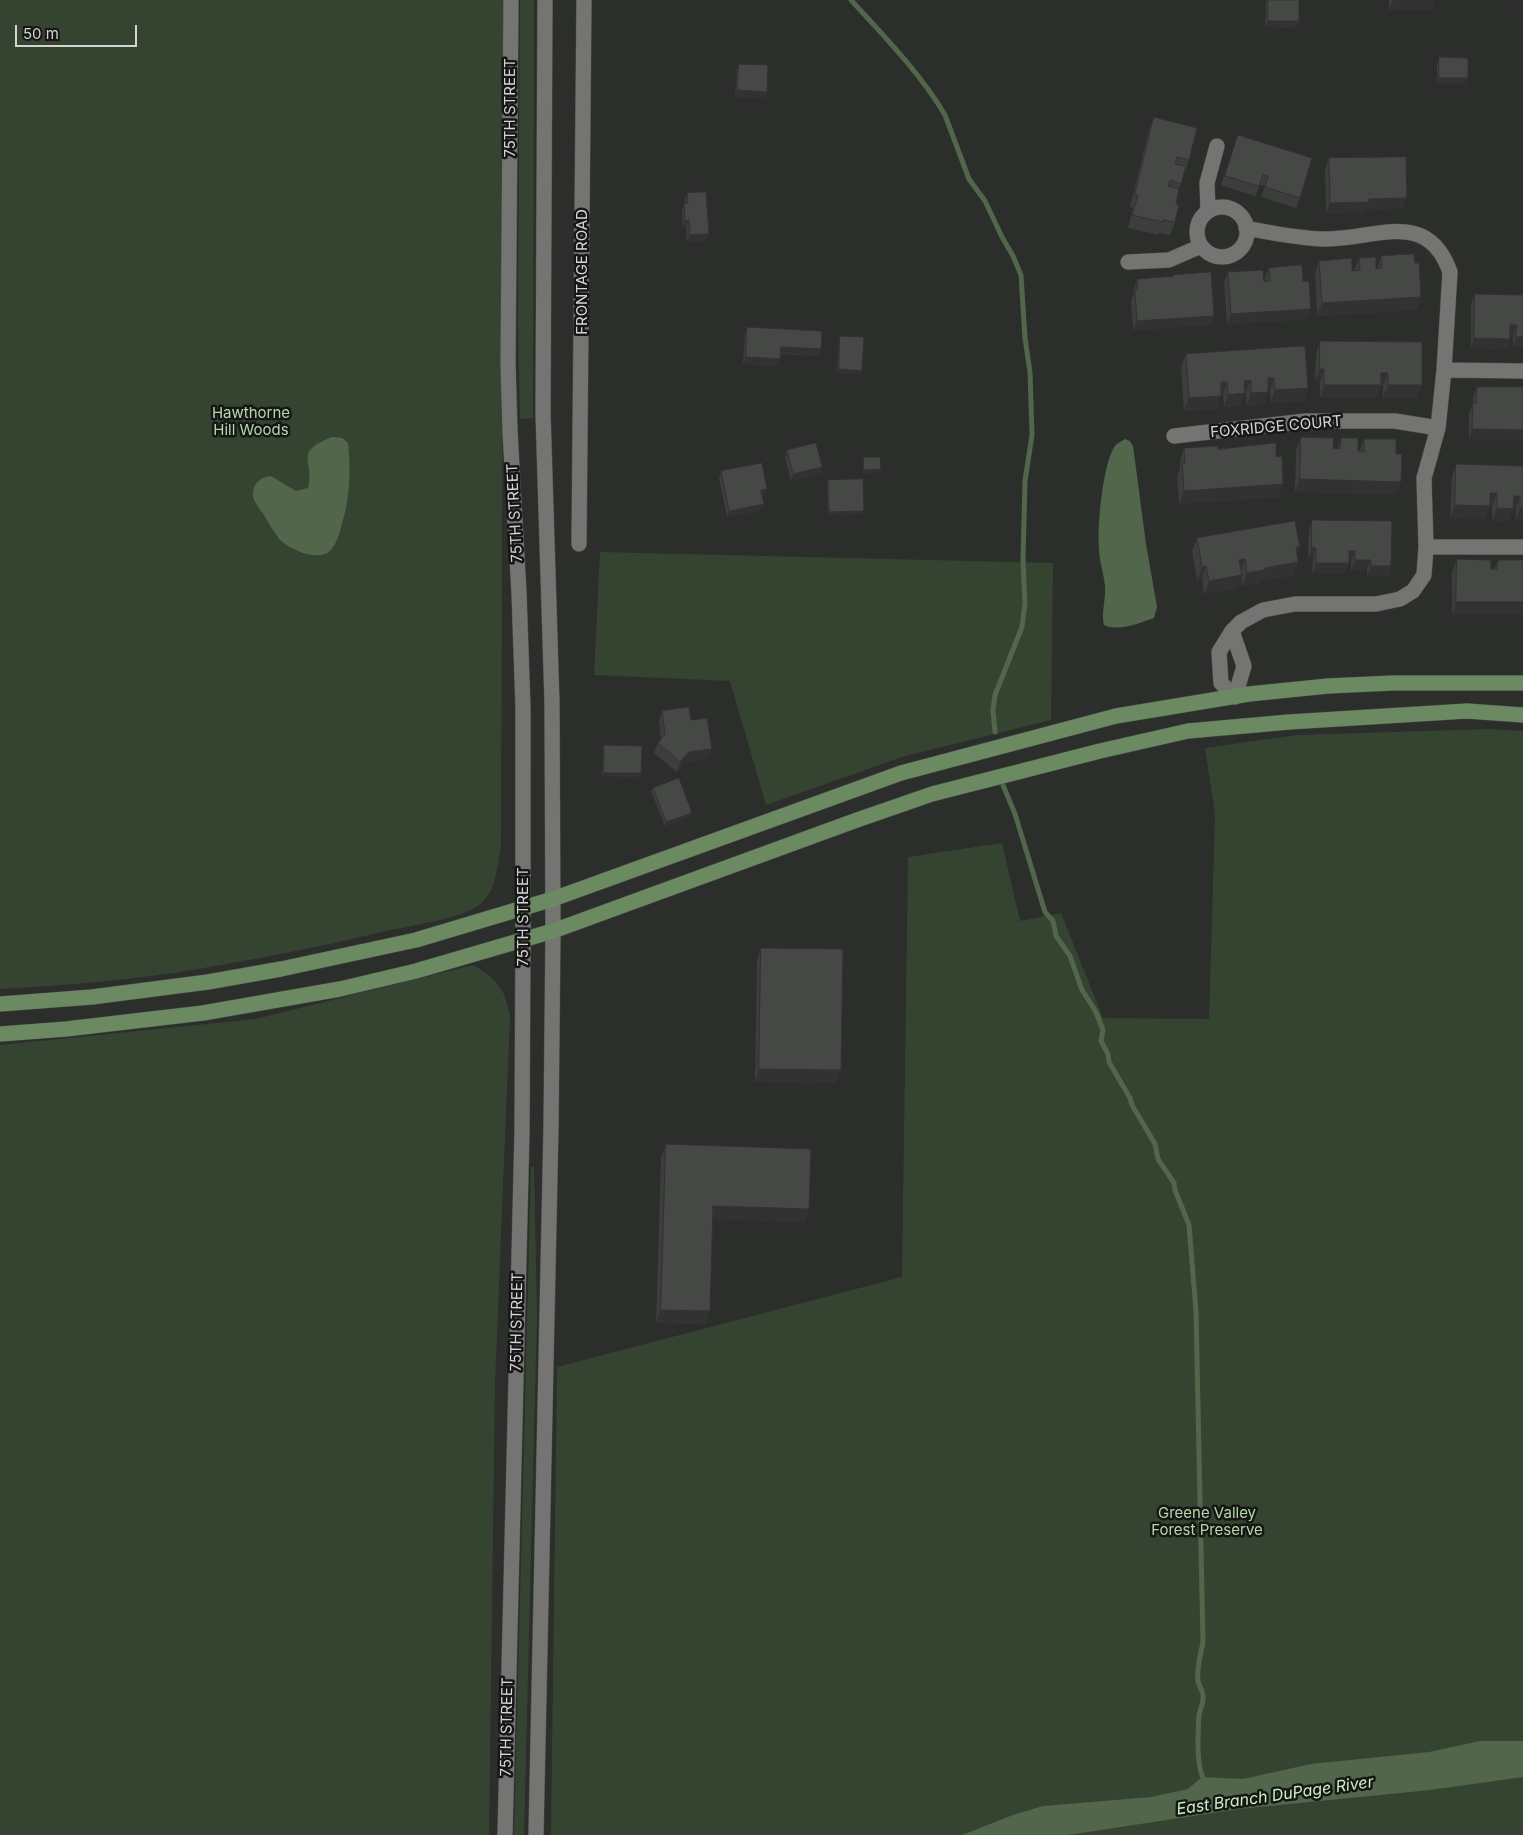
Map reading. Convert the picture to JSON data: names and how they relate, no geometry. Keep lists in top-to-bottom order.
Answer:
{
  "streets": {
    "main road": ["75TH STREET", "FRONTAGE ROAD", "FOXRIDGE COURT"]
  },
  "water": ["East Branch DuPage River"],
  "parks": ["Hawthorne Hill Woods", "Greene Valley Forest Preserve"],
  "scale_bar": "50 m"
}
